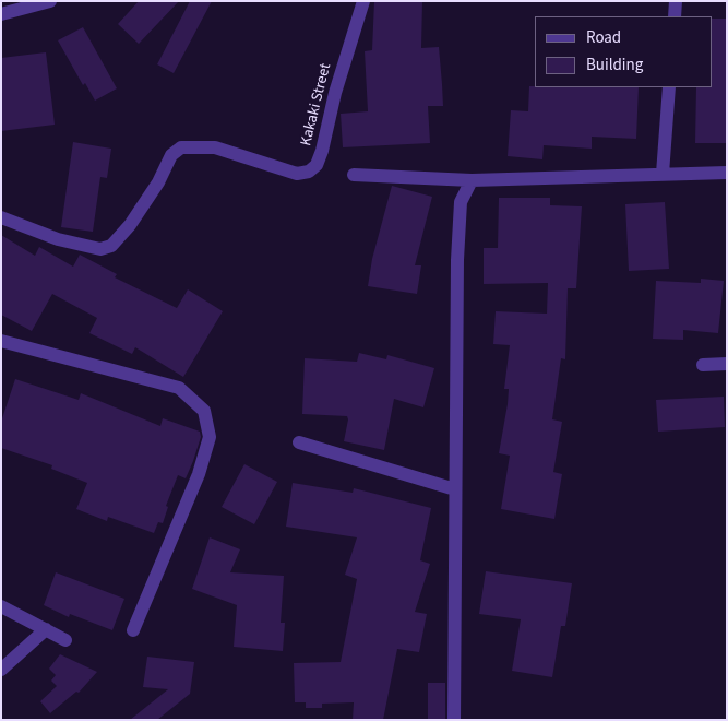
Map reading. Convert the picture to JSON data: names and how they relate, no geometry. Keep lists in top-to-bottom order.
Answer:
{
  "streets": {
    "street": ["Kakaki Street"]
  },
  "legend": ["Road", "Building"]
}
